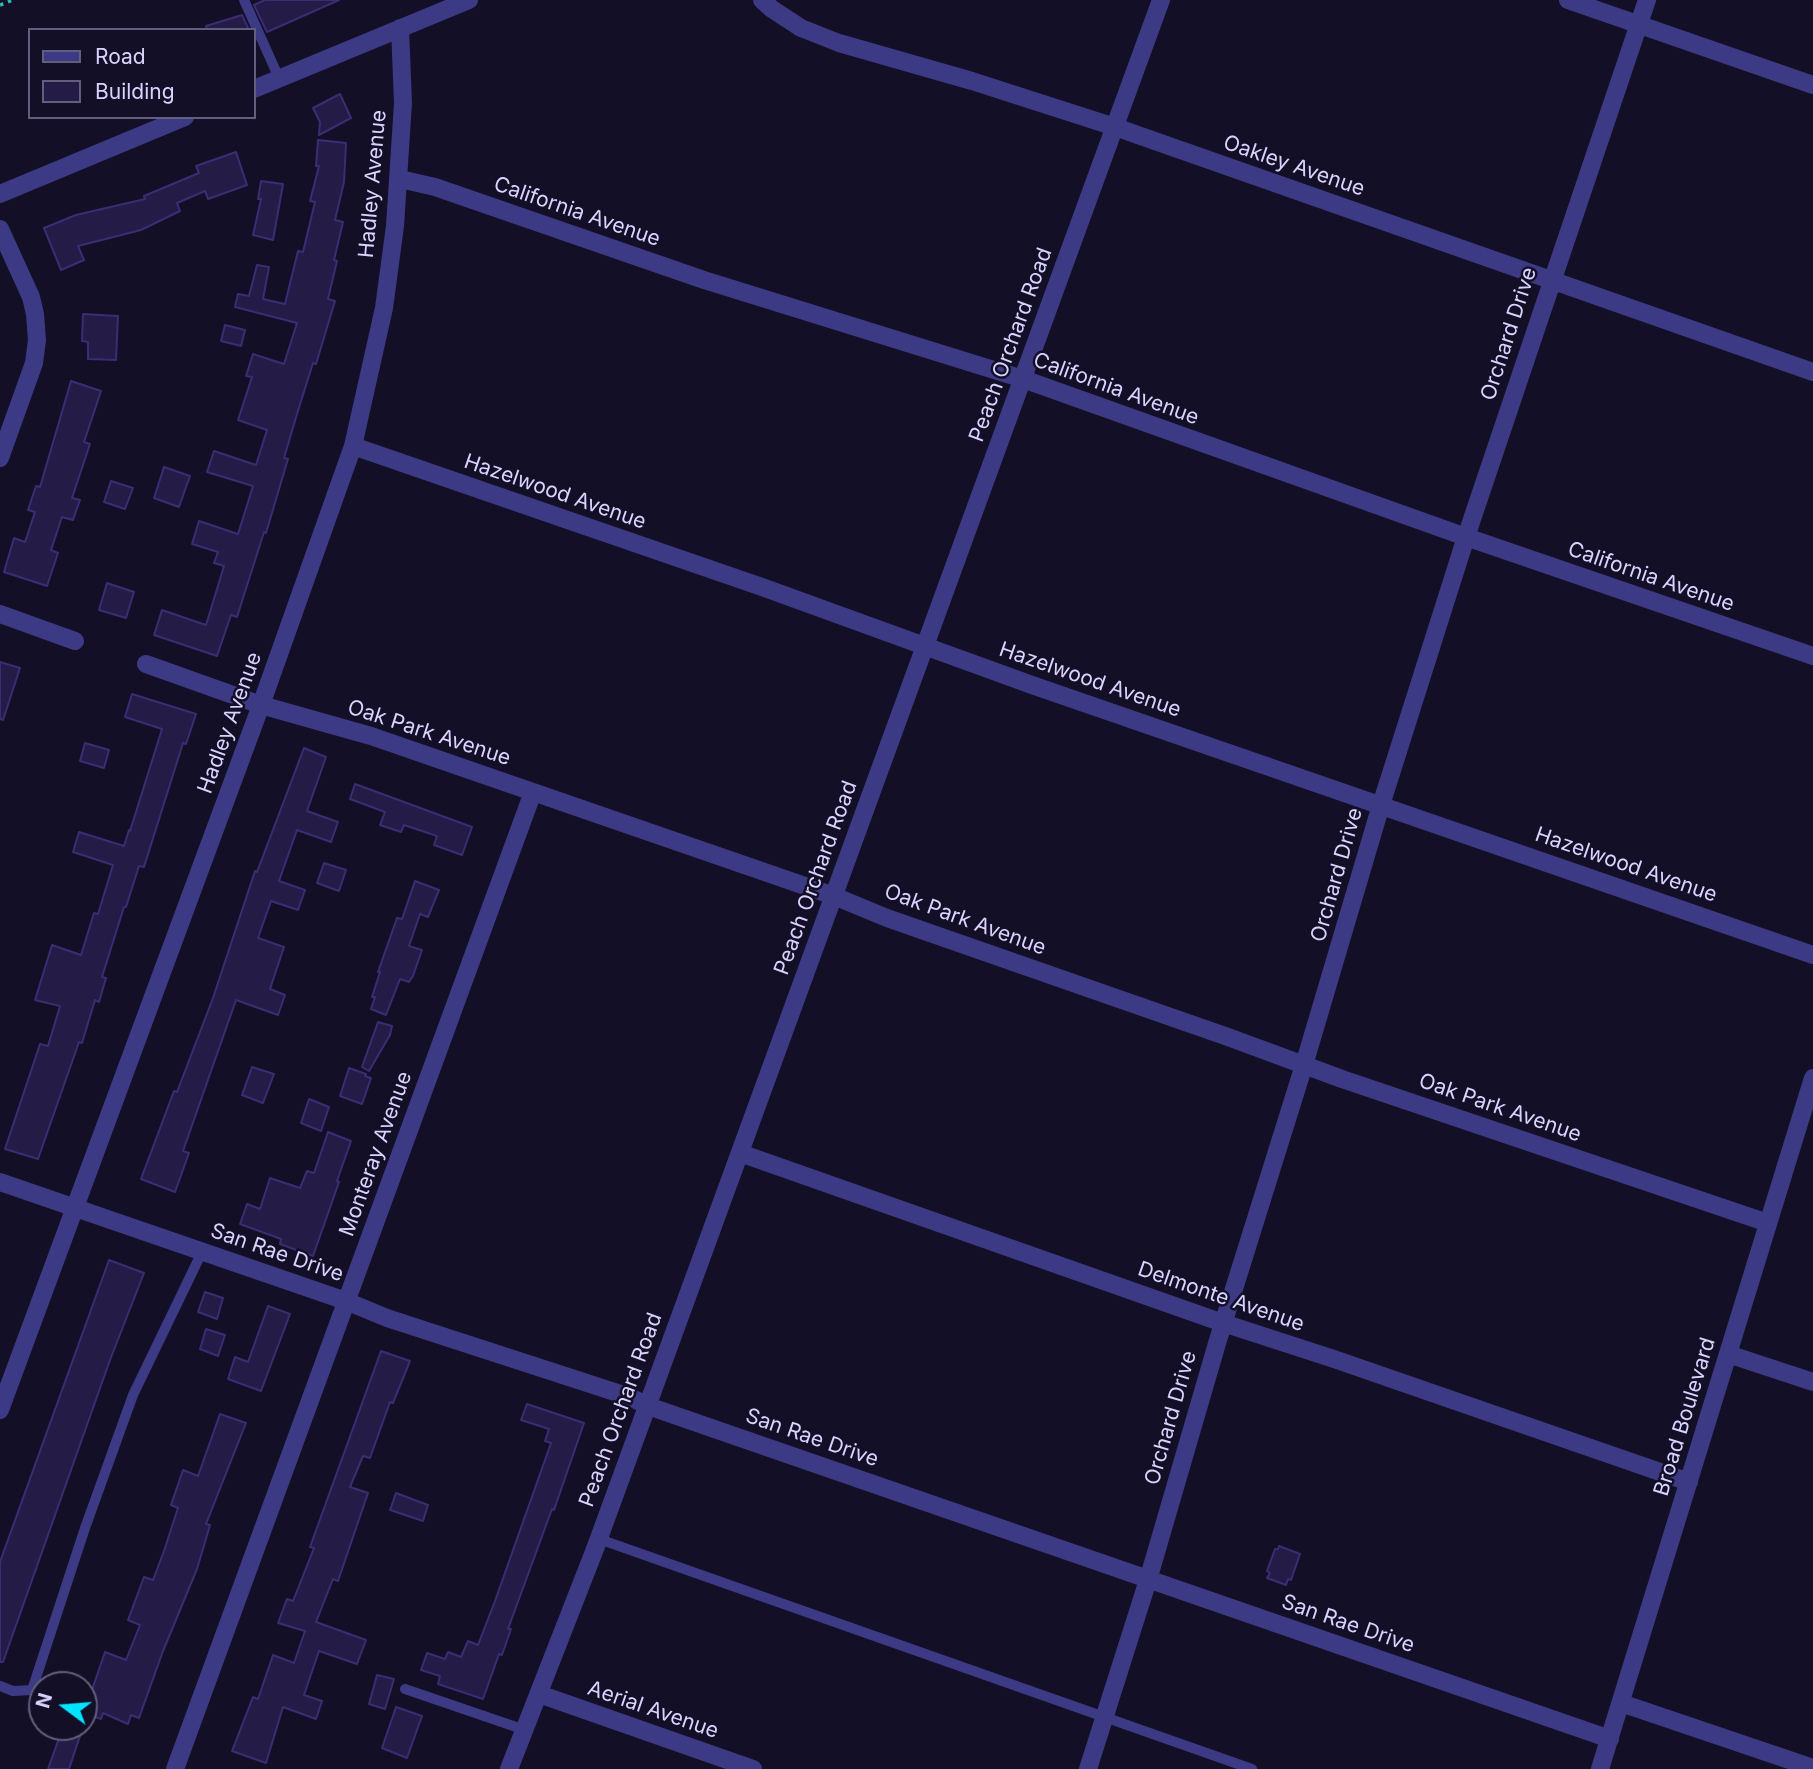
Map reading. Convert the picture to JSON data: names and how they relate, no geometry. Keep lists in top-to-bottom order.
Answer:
{
  "streets": {
    "street": [
      "Oakley Avenue",
      "Hadley Avenue",
      "California Avenue",
      "Orchard Drive",
      "Peach Orchard Road",
      "Hazelwood Avenue",
      "Oak Park Avenue",
      "Monteray Avenue",
      "San Rae Drive",
      "Delmonte Avenue",
      "Broad Boulevard",
      "Aerial Avenue"
    ]
  },
  "crossings": [
    ["Oakley Avenue", "Orchard Drive"],
    ["Oakley Avenue", "Peach Orchard Road"],
    ["Hadley Avenue", "California Avenue"],
    ["Hadley Avenue", "Hazelwood Avenue"],
    ["Hadley Avenue", "Oak Park Avenue"],
    ["Hadley Avenue", "San Rae Drive"],
    ["California Avenue", "Orchard Drive"],
    ["California Avenue", "Peach Orchard Road"],
    ["Orchard Drive", "Hazelwood Avenue"],
    ["Orchard Drive", "Oak Park Avenue"],
    ["Orchard Drive", "San Rae Drive"],
    ["Orchard Drive", "Delmonte Avenue"],
    ["Peach Orchard Road", "Hazelwood Avenue"],
    ["Peach Orchard Road", "Oak Park Avenue"],
    ["Peach Orchard Road", "San Rae Drive"],
    ["Peach Orchard Road", "Delmonte Avenue"],
    ["Peach Orchard Road", "Aerial Avenue"],
    ["Oak Park Avenue", "Monteray Avenue"],
    ["Oak Park Avenue", "Broad Boulevard"],
    ["Monteray Avenue", "San Rae Drive"],
    ["San Rae Drive", "Broad Boulevard"],
    ["Delmonte Avenue", "Broad Boulevard"]
  ],
  "legend": ["Road", "Building"],
  "north": "left"
}
